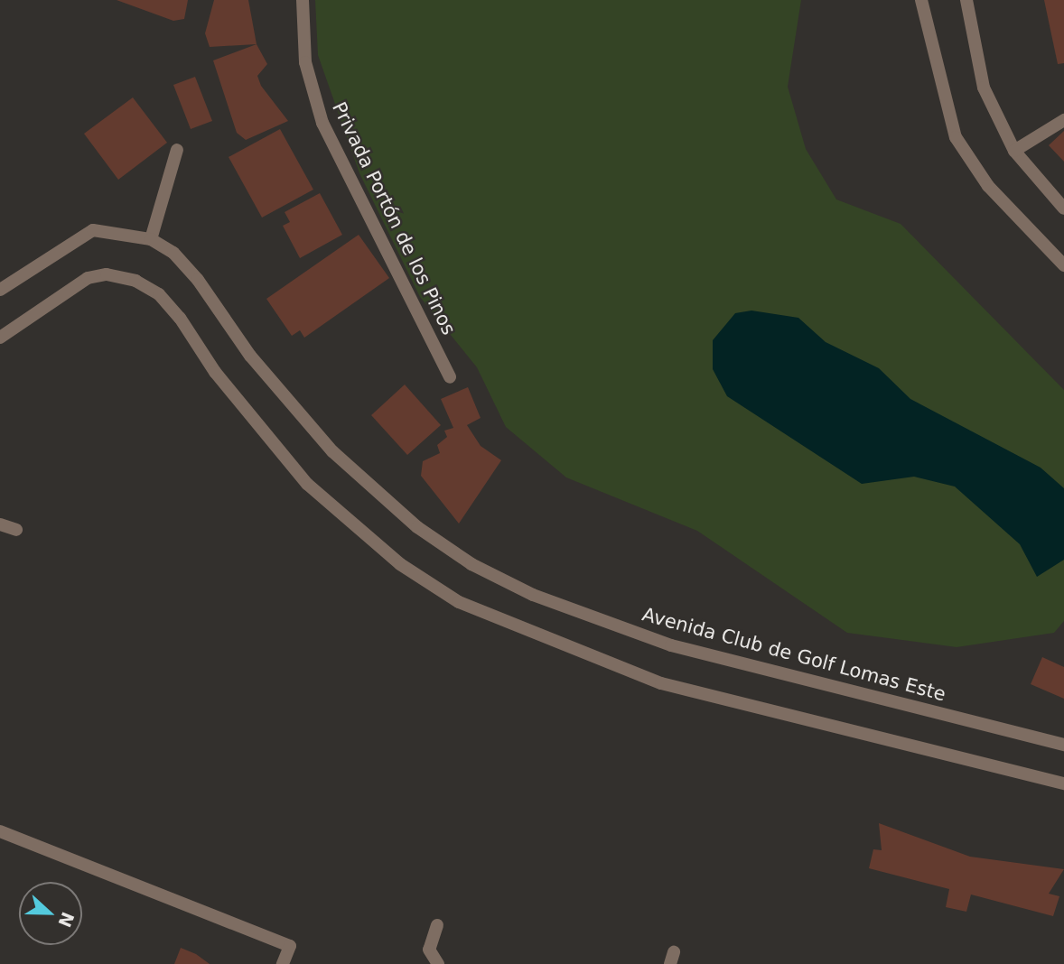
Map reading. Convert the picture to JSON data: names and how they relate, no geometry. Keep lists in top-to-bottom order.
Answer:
{
  "streets": {
    "street": ["Privada Portón de los Pinos", "Avenida Club de Golf Lomas Este"]
  },
  "north": "right"
}
